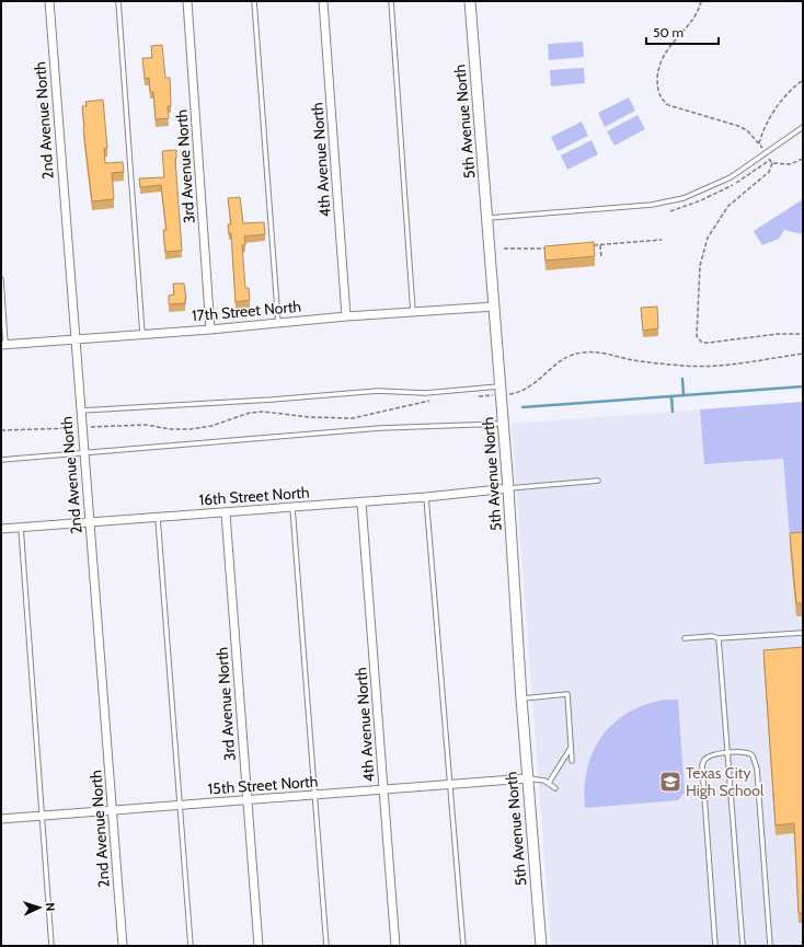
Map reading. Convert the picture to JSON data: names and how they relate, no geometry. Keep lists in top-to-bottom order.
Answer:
{
  "streets": {
    "street": [
      "2nd Avenue North",
      "5th Avenue North",
      "4th Avenue North",
      "3rd Avenue North",
      "17th Street North",
      "16th Street North",
      "15th Street North"
    ]
  },
  "crossings": [
    ["2nd Avenue North", "17th Street North"],
    ["2nd Avenue North", "16th Street North"],
    ["2nd Avenue North", "15th Street North"],
    ["5th Avenue North", "17th Street North"],
    ["5th Avenue North", "16th Street North"],
    ["5th Avenue North", "15th Street North"],
    ["4th Avenue North", "17th Street North"],
    ["4th Avenue North", "16th Street North"],
    ["4th Avenue North", "15th Street North"],
    ["3rd Avenue North", "17th Street North"],
    ["3rd Avenue North", "16th Street North"],
    ["3rd Avenue North", "15th Street North"]
  ],
  "places": {
    "school or university": ["Texas City High School"]
  },
  "scale_bar": "50 m",
  "north": "right"
}
